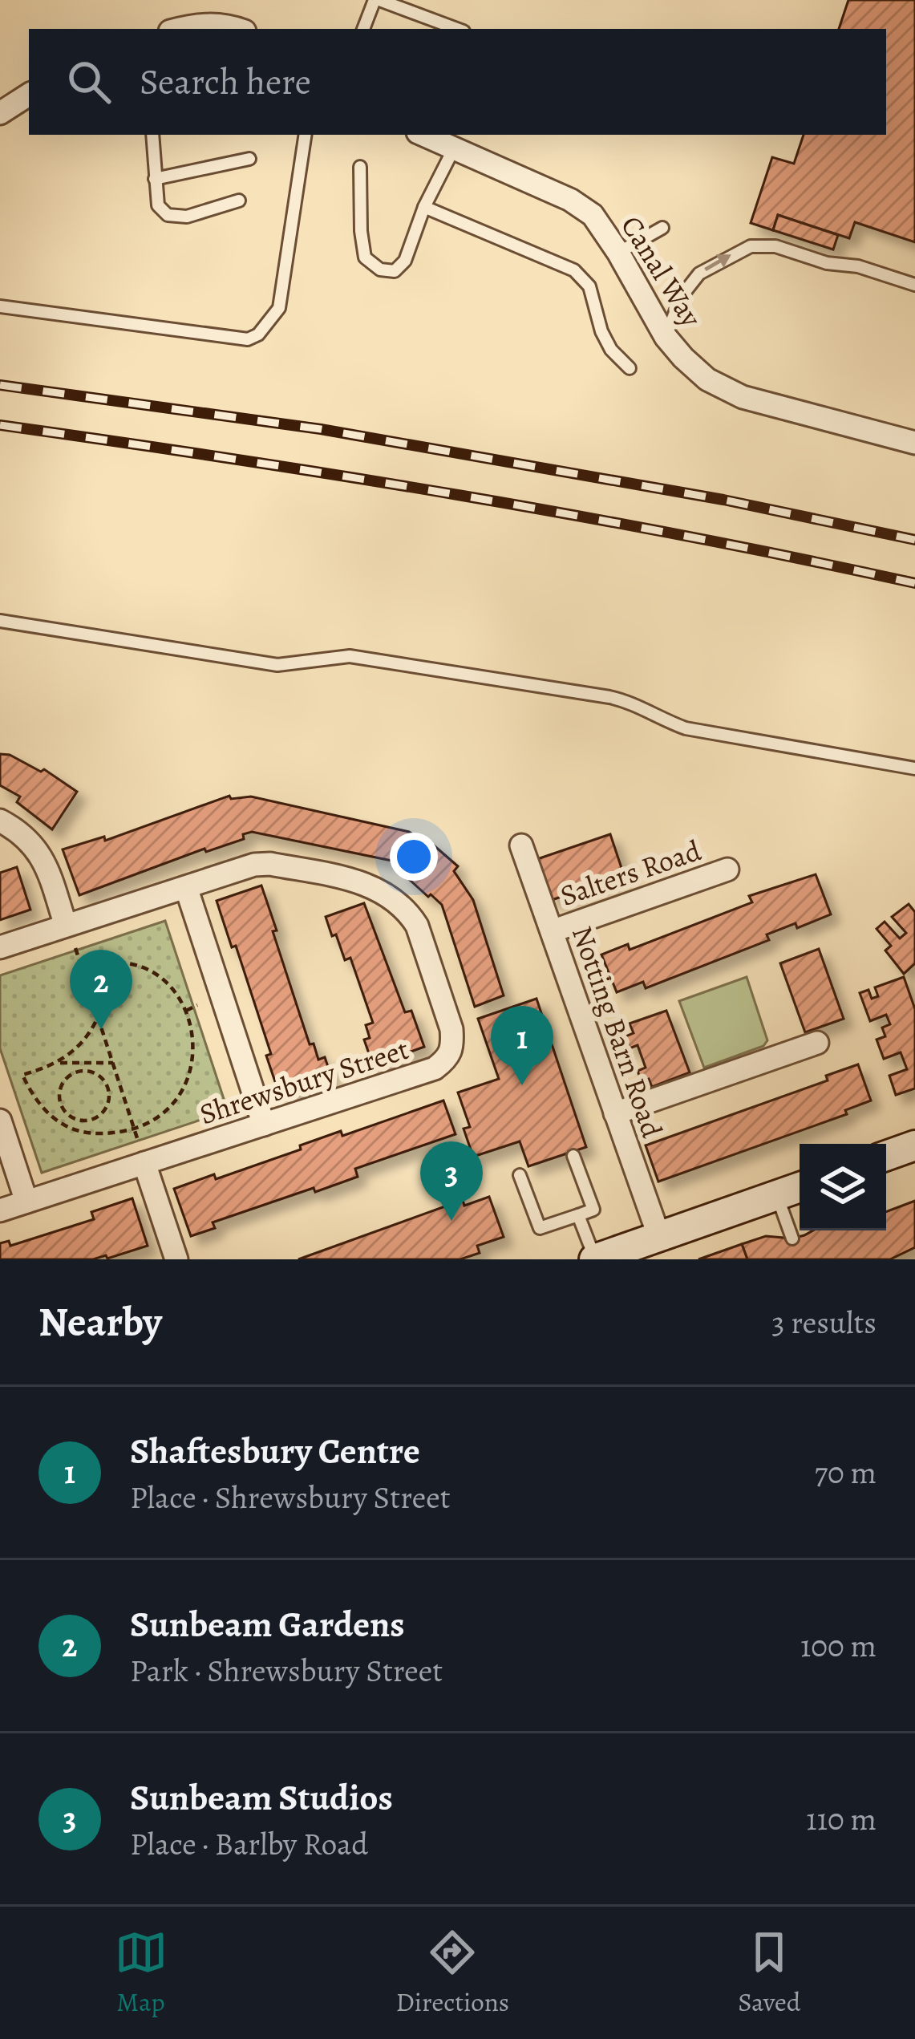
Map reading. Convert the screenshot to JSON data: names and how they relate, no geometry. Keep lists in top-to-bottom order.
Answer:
{
  "streets": {
    "street": [
      "Canal Way",
      "Salters Road",
      "Notting Barn Road",
      "Shrewsbury Street"
    ]
  },
  "crossings": [
    ["Salters Road", "Notting Barn Road"]
  ],
  "page": {
    "search": "Search here",
    "pins": ["2", "1", "3"],
    "heading": ["Nearby", "3 results"],
    "list": [
      {
        "mark": "1",
        "name": "Shaftesbury Centre",
        "note": "Place · Shrewsbury Street",
        "value": "70 m"
      },
      {
        "mark": "2",
        "name": "Sunbeam Gardens",
        "note": "Park · Shrewsbury Street",
        "value": "100 m"
      },
      {
        "mark": "3",
        "name": "Sunbeam Studios",
        "note": "Place · Barlby Road",
        "value": "110 m"
      }
    ],
    "nav": ["Map", "Directions", "Saved"]
  }
}
